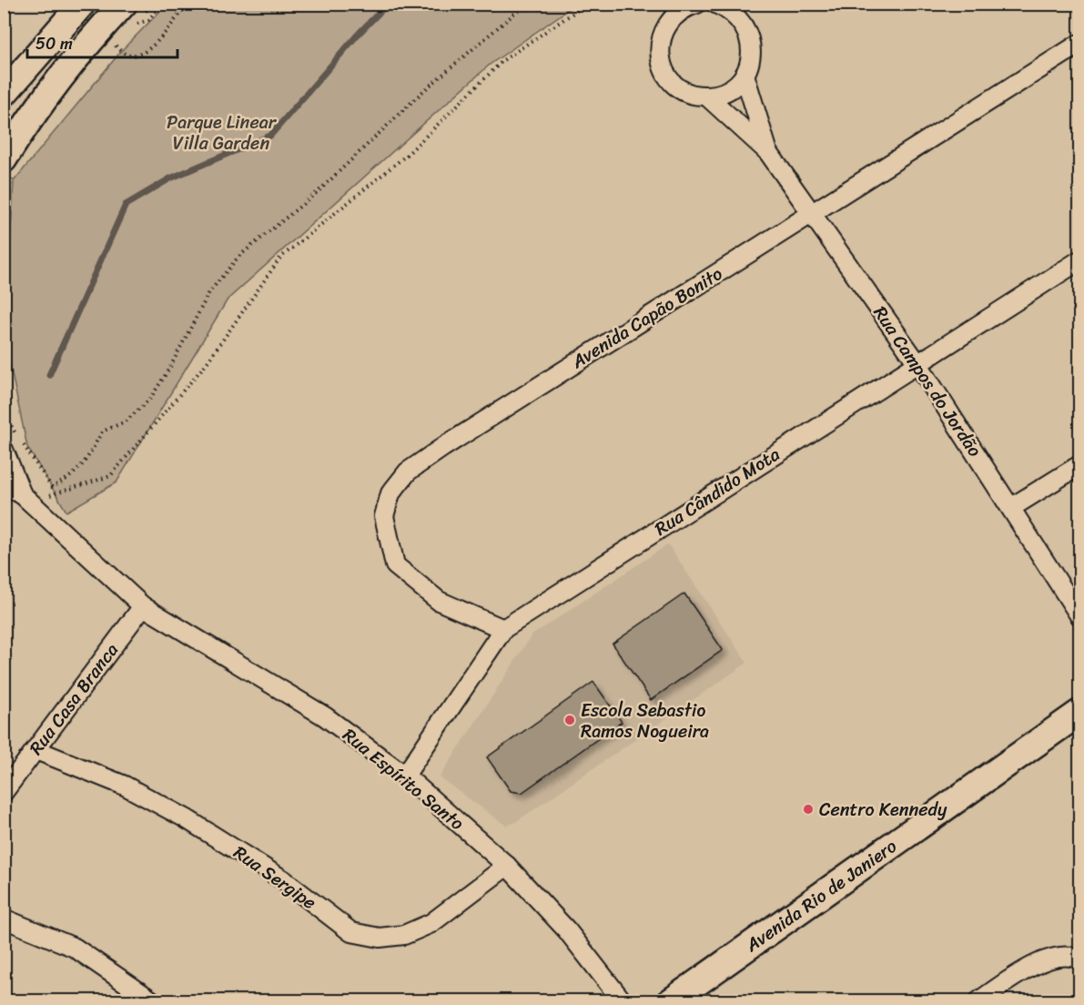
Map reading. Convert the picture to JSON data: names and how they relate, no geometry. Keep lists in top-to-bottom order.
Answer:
{
  "streets": {
    "street": [
      "Avenida Capão Bonito",
      "Rua Campos do Jordão",
      "Rua Cândido Mota",
      "Rua Casa Branca",
      "Rua Espírito Santo",
      "Rua Sergipe",
      "Avenida Rio de Janiero"
    ]
  },
  "crossings": [
    ["Avenida Capão Bonito", "Rua Campos do Jordão"],
    ["Avenida Capão Bonito", "Rua Cândido Mota"],
    ["Rua Campos do Jordão", "Rua Cândido Mota"],
    ["Rua Cândido Mota", "Rua Espírito Santo"],
    ["Rua Casa Branca", "Rua Espírito Santo"],
    ["Rua Casa Branca", "Rua Sergipe"],
    ["Rua Espírito Santo", "Rua Sergipe"]
  ],
  "parks": ["Parque Linear Villa Garden"],
  "places": ["Escola Sebastio Ramos Nogueira", "Centro Kennedy"],
  "scale_bar": "50 m"
}
